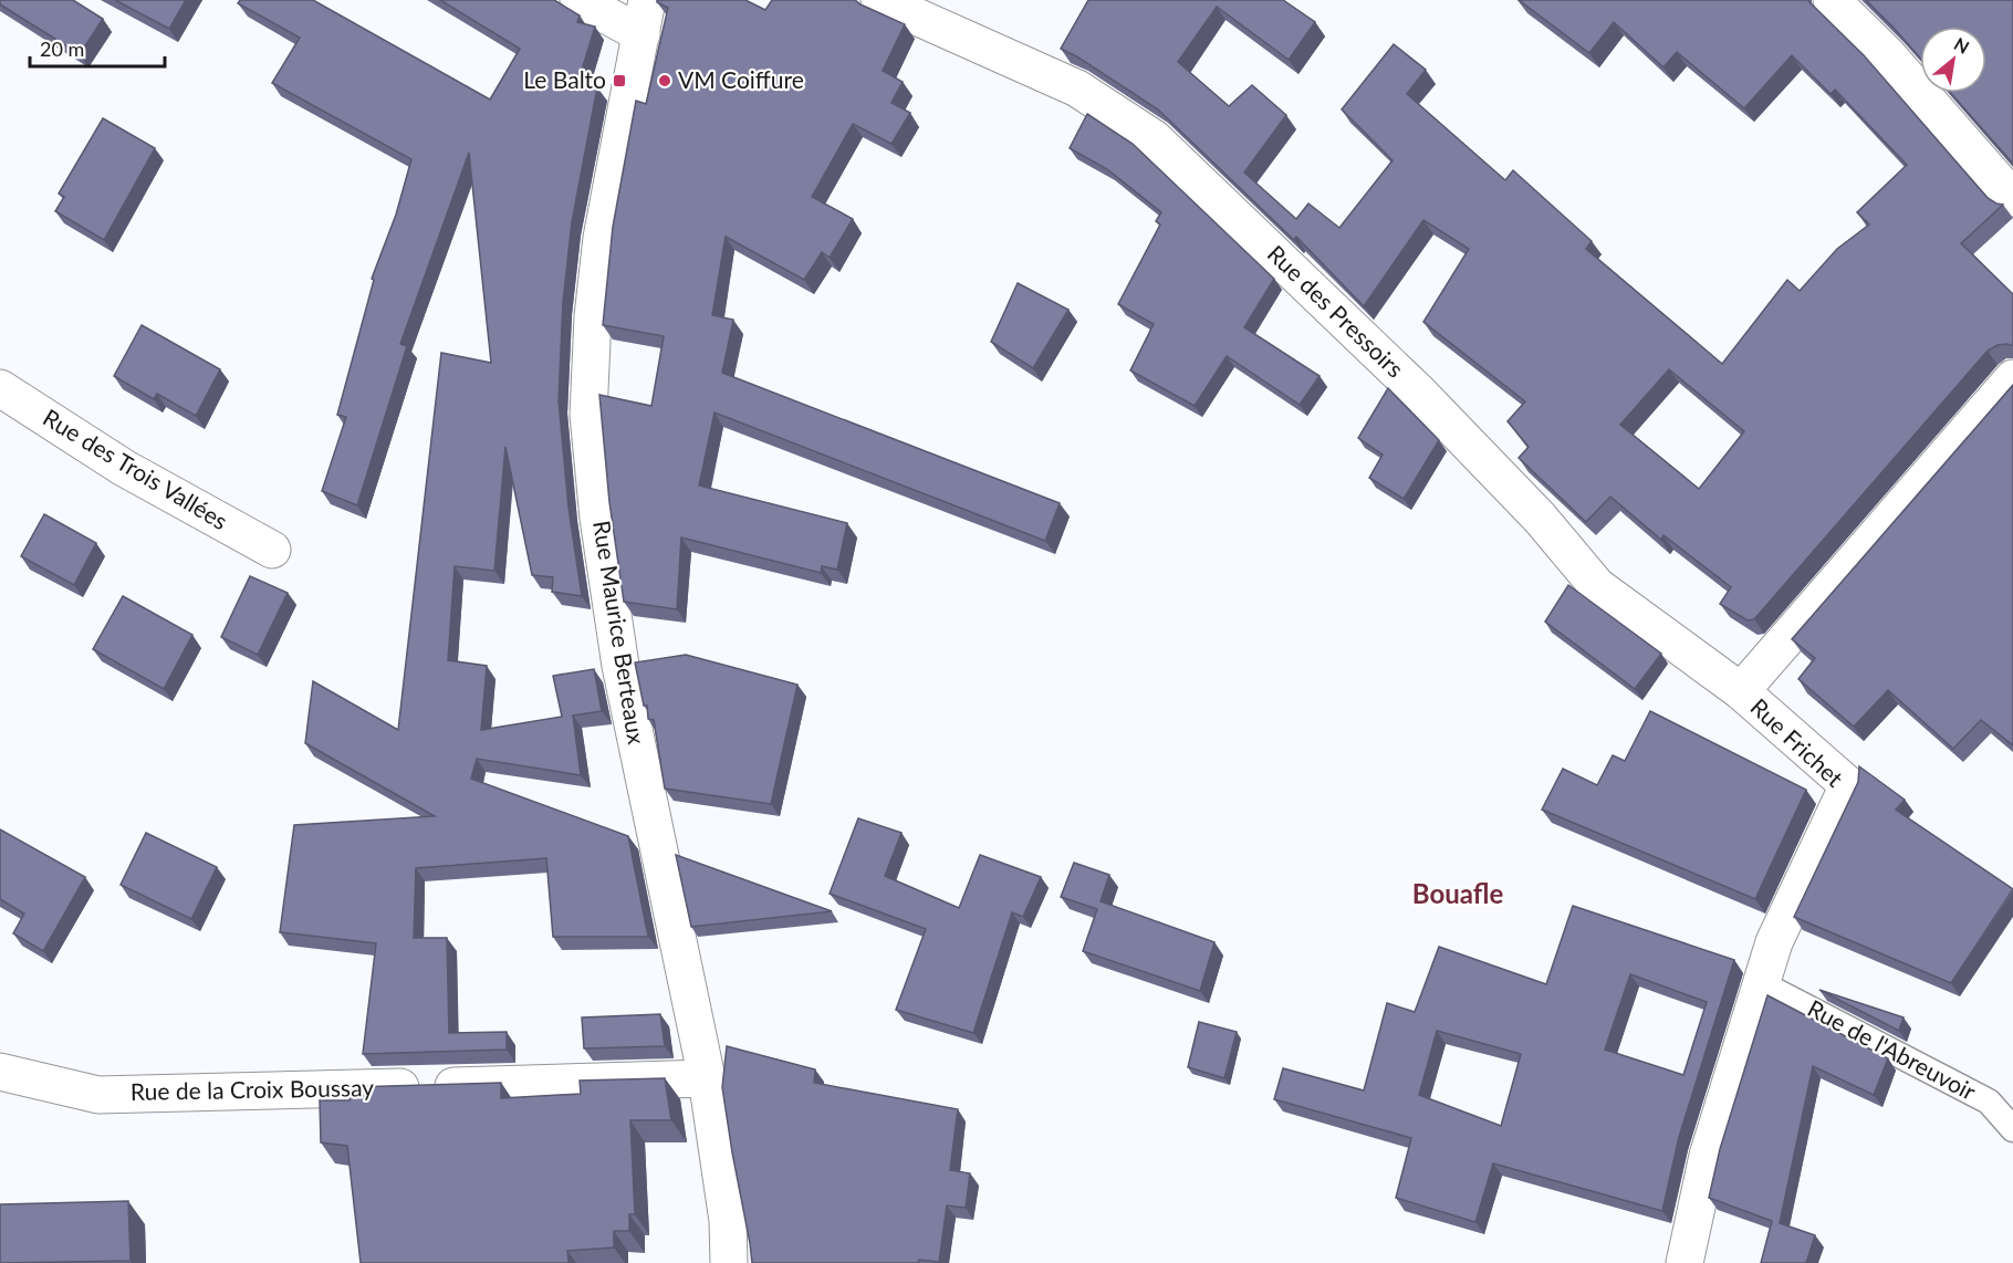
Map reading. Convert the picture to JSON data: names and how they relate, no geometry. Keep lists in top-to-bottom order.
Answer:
{
  "streets": {
    "street": [
      "Rue des Pressoirs",
      "Rue des Trois Vallées",
      "Rue Maurice Berteaux",
      "Rue Frichet",
      "Rue de la Croix Boussay"
    ],
    "lane": ["Rue de l'Abreuvoir"]
  },
  "crossings": [
    ["Rue des Pressoirs", "Rue Frichet"],
    ["Rue Maurice Berteaux", "Rue de la Croix Boussay"],
    ["Rue Frichet", "Rue de l'Abreuvoir"]
  ],
  "districts": ["Bouafle"],
  "places": {
    "transit": ["Le Balto"],
    "other": ["VM Coiffure"]
  },
  "scale_bar": "20 m",
  "north": "top right"
}
